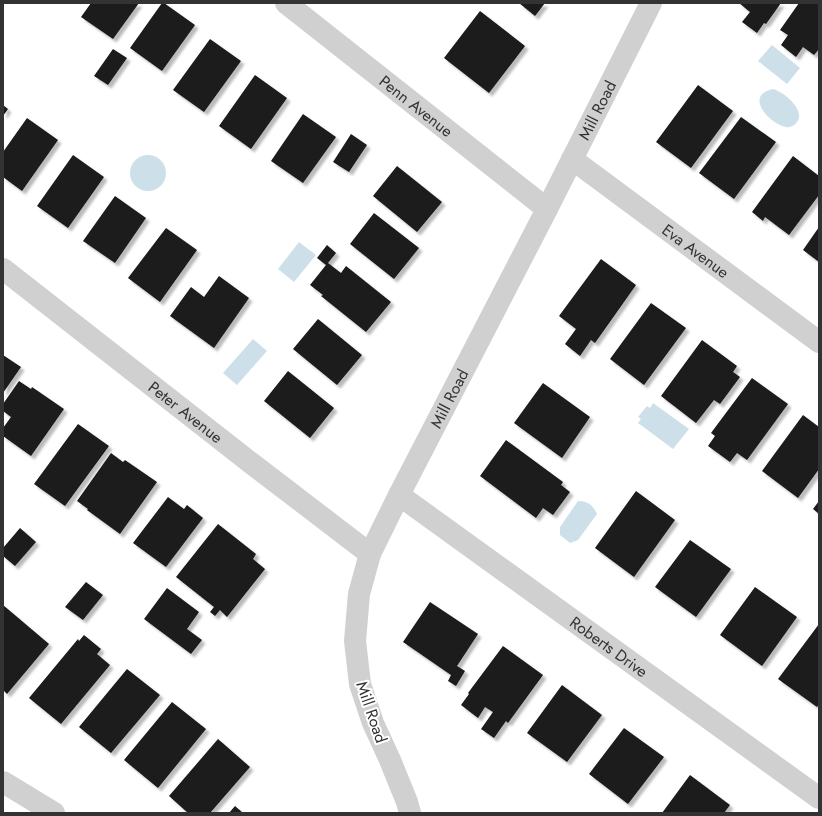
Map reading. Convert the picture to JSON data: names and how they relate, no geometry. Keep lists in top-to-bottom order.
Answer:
{
  "streets": {
    "street": [
      "Penn Avenue",
      "Mill Road",
      "Eva Avenue",
      "Peter Avenue",
      "Roberts Drive"
    ]
  },
  "crossings": [
    ["Penn Avenue", "Mill Road"],
    ["Mill Road", "Eva Avenue"],
    ["Mill Road", "Peter Avenue"],
    ["Mill Road", "Roberts Drive"]
  ]
}
